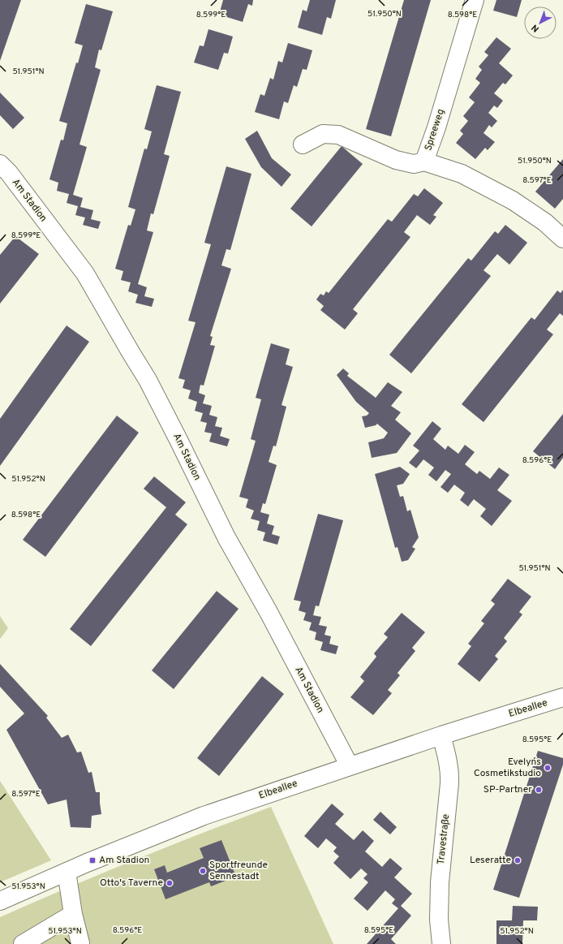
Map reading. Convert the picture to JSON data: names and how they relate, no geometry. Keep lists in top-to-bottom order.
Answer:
{
  "streets": {
    "street": [
      "Spreeweg",
      "Am Stadion",
      "Elbeallee",
      "Travestraße"
    ]
  },
  "crossings": [
    ["Am Stadion", "Elbeallee"],
    ["Elbeallee", "Travestraße"]
  ],
  "places": {
    "other": [
      "Evelyn´s Cosmetikstudio",
      "SP-Partner",
      "Leseratte",
      "Sportfreunde Sennestadt",
      "Otto's Taverne"
    ],
    "transit": ["Am Stadion"]
  },
  "north": "bottom left",
  "coordinates": [
    "51.950°N",
    "8.599°E",
    "8.598°E",
    "51.951°N",
    "8.597°E",
    "8.596°E",
    "51.952°N",
    "8.595°E",
    "51.953°N"
  ]
}
